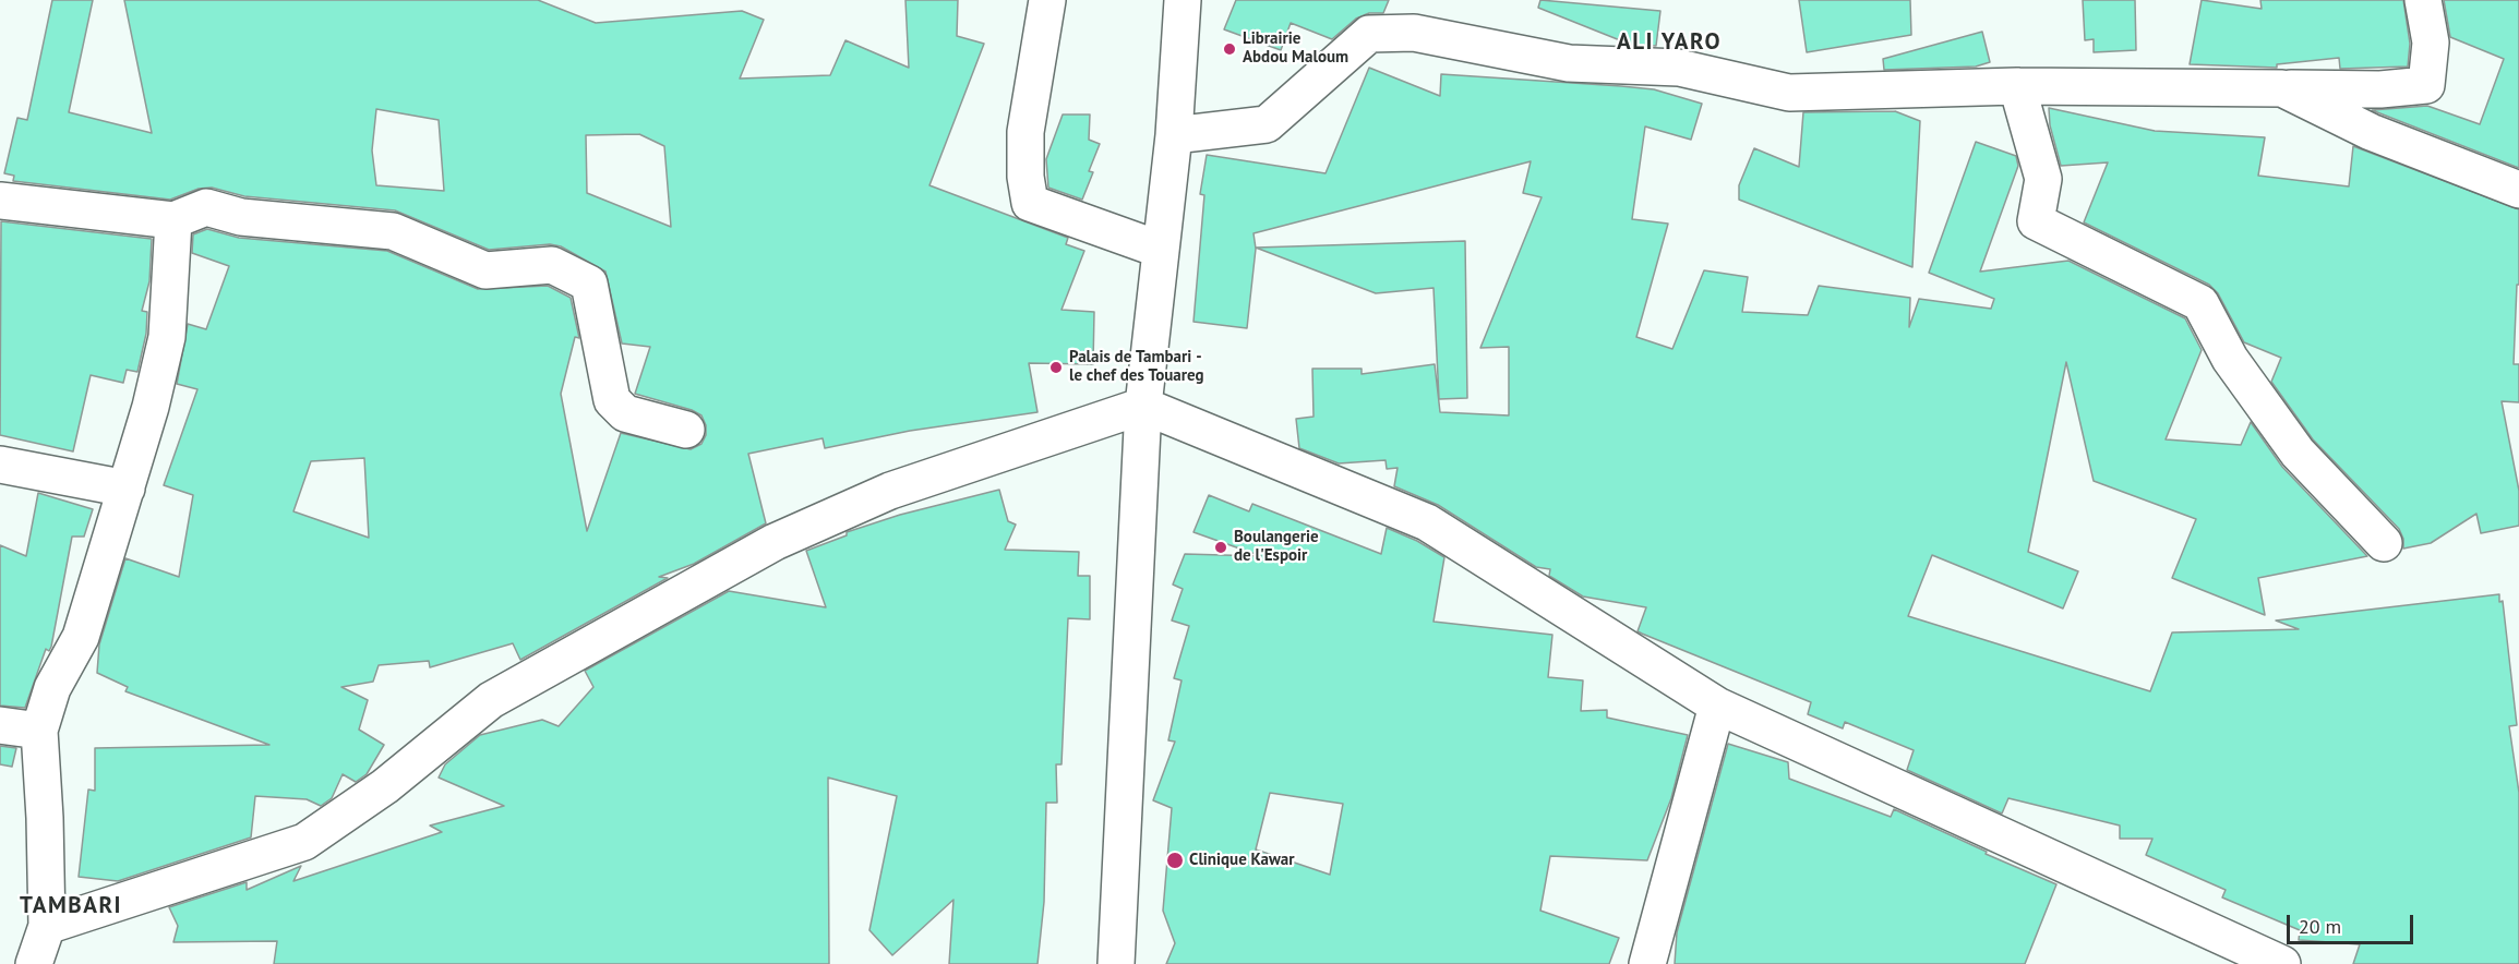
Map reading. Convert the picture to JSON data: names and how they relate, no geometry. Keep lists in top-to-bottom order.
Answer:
{
  "districts": ["ALI YARO", "TAMBARI"],
  "places": [
    "Librairie Abdou Maloum",
    "Palais de Tambari - le chef des Touareg",
    "Boulangerie de l'Espoir",
    "Clinique Kawar"
  ],
  "scale_bar": "20 m"
}
